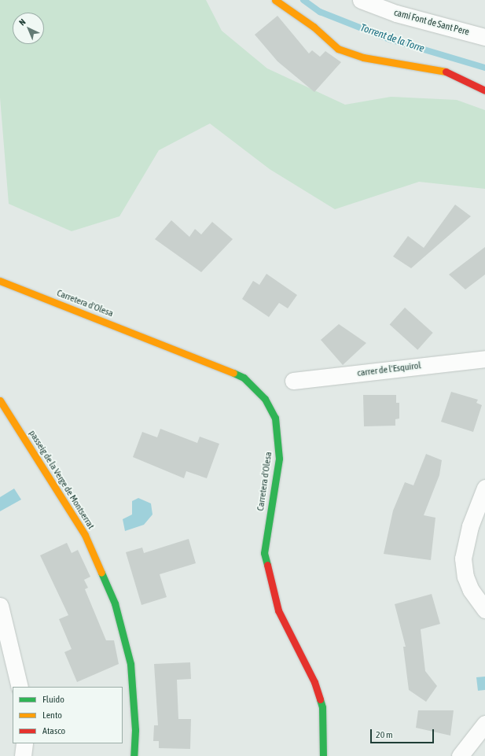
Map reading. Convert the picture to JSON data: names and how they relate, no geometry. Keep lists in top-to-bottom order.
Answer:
{
  "streets": {
    "street": [
      "camí Font de Sant Pere",
      "Carretera d'Olesa",
      "carrer de l'Esquirol",
      "passeig de la Verge de Montserrat"
    ]
  },
  "water": ["Torrent de la Torre"],
  "legend": ["Fluido", "Lento", "Atasco"],
  "scale_bar": "20 m",
  "north": "top left"
}
